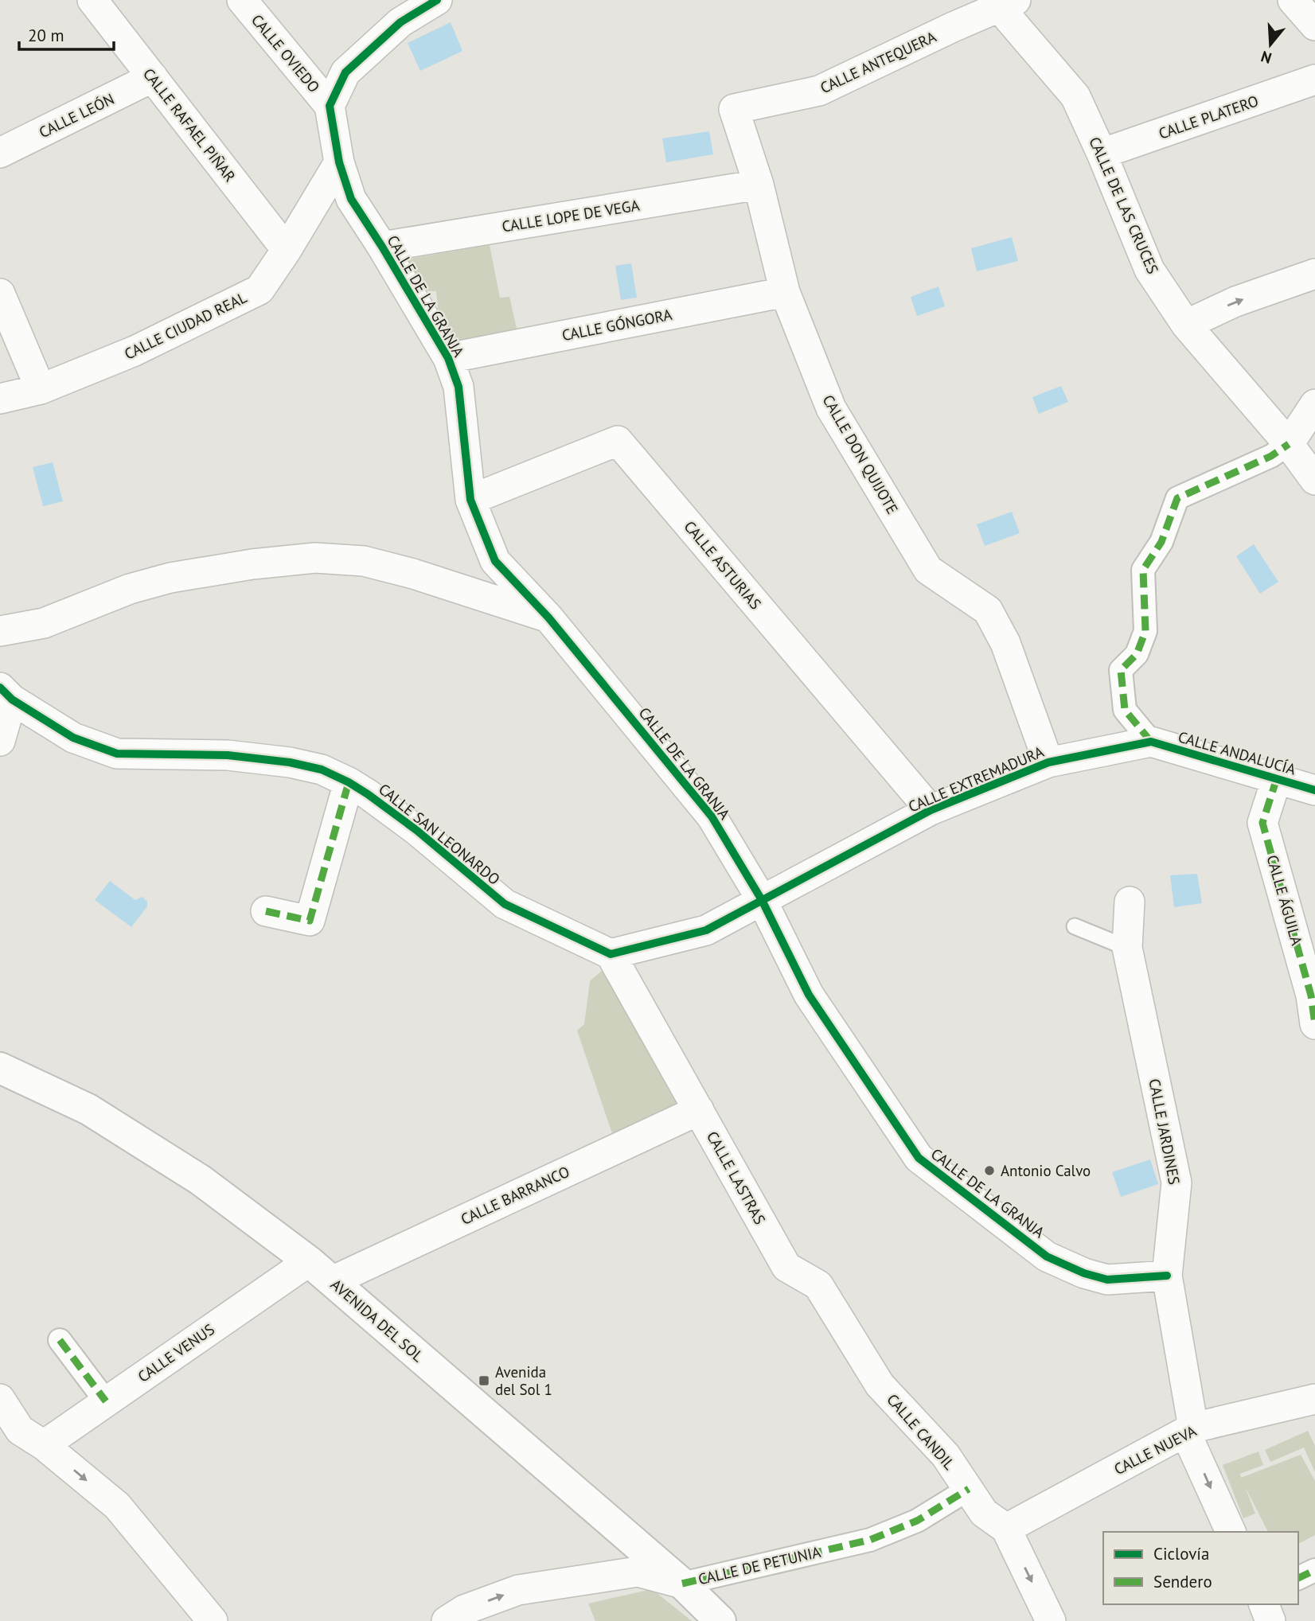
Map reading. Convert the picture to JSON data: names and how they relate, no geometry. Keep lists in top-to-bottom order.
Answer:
{
  "streets": {
    "street": [
      "CALLE OVIEDO",
      "CALLE ANTEQUERA",
      "CALLE LEÓN",
      "CALLE PLATERO",
      "CALLE RAFAEL PIÑAR",
      "CALLE DE LAS CRUCES",
      "CALLE LOPE DE VEGA",
      "CALLE DE LA GRANJA",
      "CALLE GÓNGORA",
      "CALLE CIUDAD REAL",
      "CALLE DON QUIJOTE",
      "CALLE ASTURIAS",
      "CALLE ANDALUCÍA",
      "CALLE EXTREMADURA",
      "CALLE SAN LEONARDO",
      "CALLE ÁGUILA",
      "CALLE JARDINES",
      "CALLE LASTRAS",
      "CALLE BARRANCO",
      "AVENIDA DEL SOL",
      "CALLE VENUS",
      "CALLE CANDIL",
      "CALLE NUEVA",
      "CALLE DE PETUNIA"
    ]
  },
  "crossings": [
    ["CALLE OVIEDO", "CALLE DE LA GRANJA"],
    ["CALLE ANTEQUERA", "CALLE DE LAS CRUCES"],
    ["CALLE ANTEQUERA", "CALLE DON QUIJOTE"],
    ["CALLE LEÓN", "CALLE RAFAEL PIÑAR"],
    ["CALLE PLATERO", "CALLE DE LAS CRUCES"],
    ["CALLE RAFAEL PIÑAR", "CALLE CIUDAD REAL"],
    ["CALLE LOPE DE VEGA", "CALLE DE LA GRANJA"],
    ["CALLE LOPE DE VEGA", "CALLE DON QUIJOTE"],
    ["CALLE DE LA GRANJA", "CALLE GÓNGORA"],
    ["CALLE DE LA GRANJA", "CALLE CIUDAD REAL"],
    ["CALLE DE LA GRANJA", "CALLE ASTURIAS"],
    ["CALLE DE LA GRANJA", "CALLE EXTREMADURA"],
    ["CALLE DE LA GRANJA", "CALLE JARDINES"],
    ["CALLE GÓNGORA", "CALLE DON QUIJOTE"],
    ["CALLE DON QUIJOTE", "CALLE EXTREMADURA"],
    ["CALLE ASTURIAS", "CALLE EXTREMADURA"],
    ["CALLE ANDALUCÍA", "CALLE EXTREMADURA"],
    ["CALLE ANDALUCÍA", "CALLE ÁGUILA"],
    ["CALLE SAN LEONARDO", "CALLE LASTRAS"],
    ["CALLE JARDINES", "CALLE NUEVA"],
    ["CALLE LASTRAS", "CALLE BARRANCO"],
    ["CALLE LASTRAS", "CALLE CANDIL"],
    ["CALLE BARRANCO", "AVENIDA DEL SOL"],
    ["AVENIDA DEL SOL", "CALLE VENUS"],
    ["AVENIDA DEL SOL", "CALLE DE PETUNIA"],
    ["CALLE CANDIL", "CALLE NUEVA"],
    ["CALLE CANDIL", "CALLE DE PETUNIA"]
  ],
  "one_way": ["CALLE DE PETUNIA"],
  "places": {
    "other": ["Antonio Calvo"],
    "transit": ["Avenida del Sol 1"]
  },
  "legend": ["Ciclovía", "Sendero"],
  "scale_bar": "20 m",
  "north": "bottom"
}
